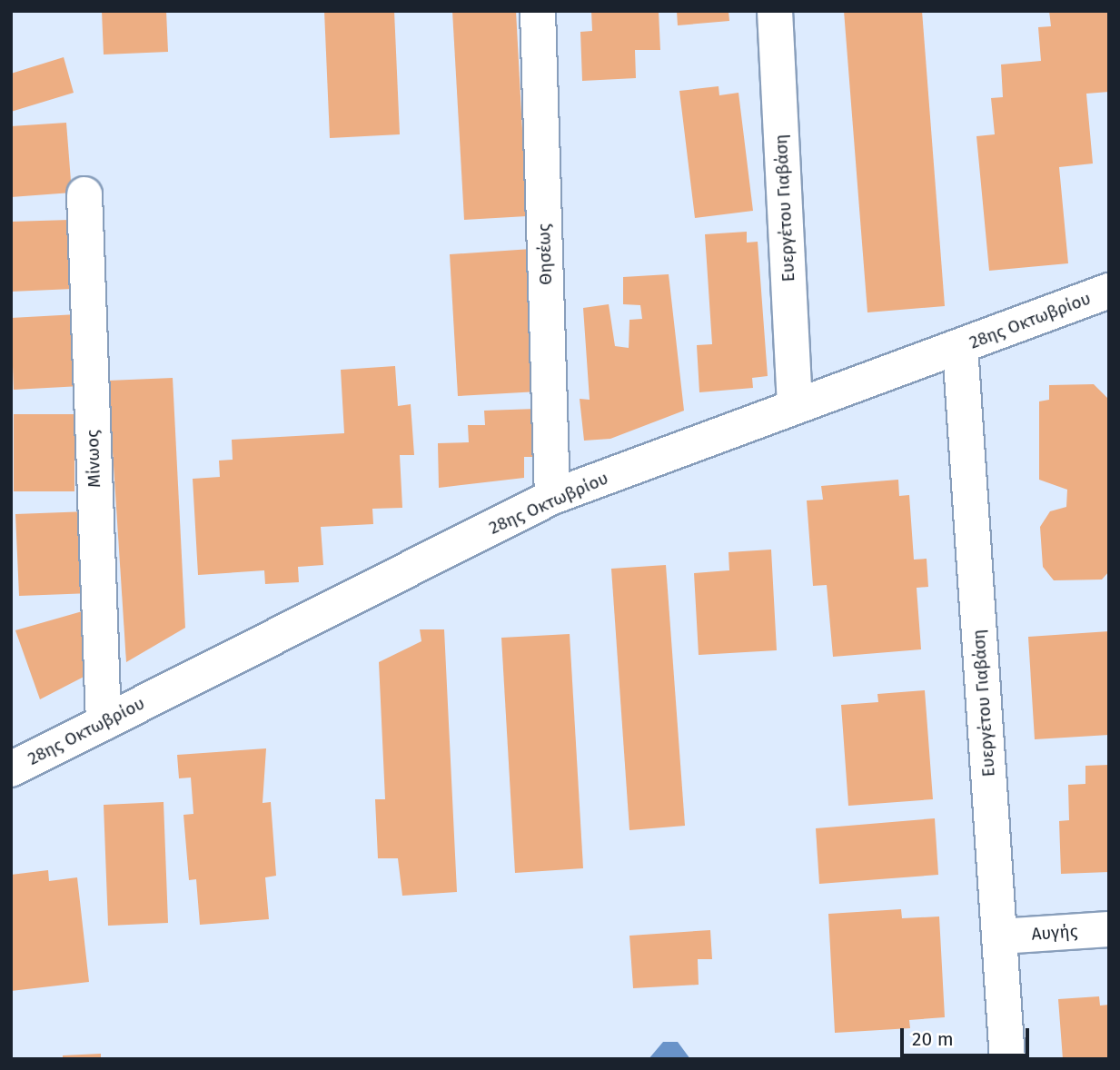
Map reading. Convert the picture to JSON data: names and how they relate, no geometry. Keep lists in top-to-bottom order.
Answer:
{
  "streets": {
    "street": [
      "Ευεργέτου Γιαβάση",
      "Θησέως",
      "28ης Οκτωβρίου",
      "Μίνωος",
      "Αυγής"
    ]
  },
  "crossings": [
    ["Ευεργέτου Γιαβάση", "28ης Οκτωβρίου"],
    ["Ευεργέτου Γιαβάση", "Αυγής"],
    ["Θησέως", "28ης Οκτωβρίου"],
    ["28ης Οκτωβρίου", "Μίνωος"]
  ],
  "scale_bar": "20 m"
}
